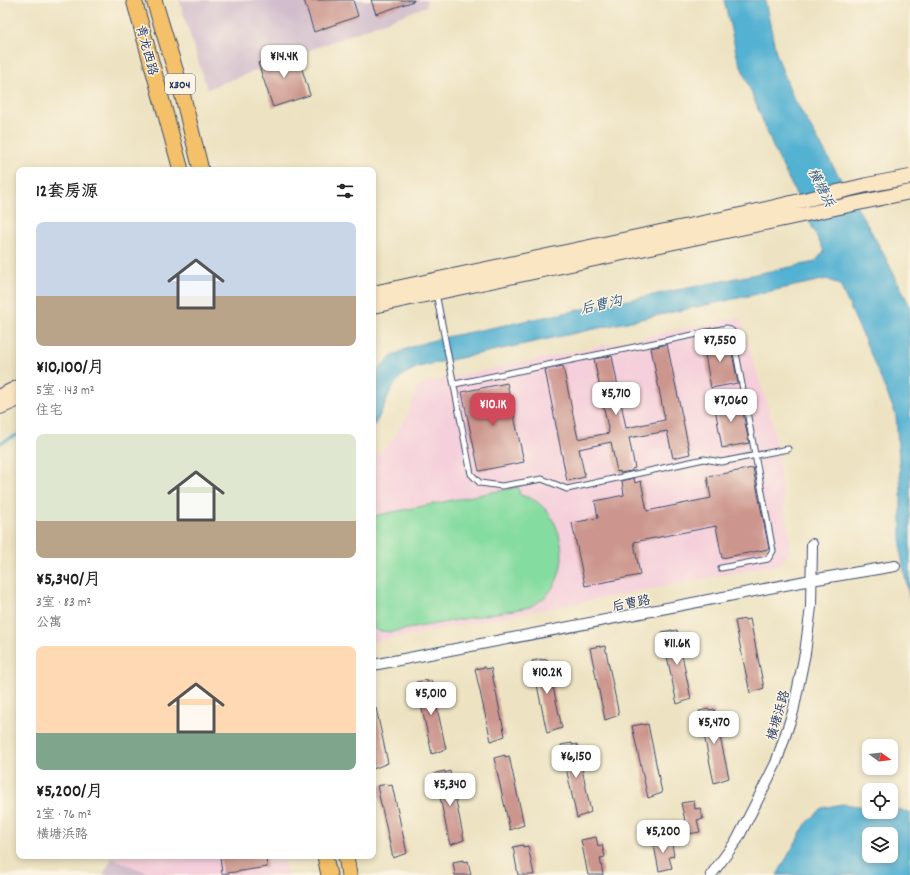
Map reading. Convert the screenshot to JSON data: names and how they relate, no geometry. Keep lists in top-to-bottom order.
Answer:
{
  "streets": {
    "main road": ["青龙西路", "X304"],
    "street": ["后曹路", "横塘浜路"]
  },
  "crossings": [
    ["后曹路", "横塘浜路"]
  ],
  "water": ["横塘浜", "后曹沟"],
  "north": "right",
  "page": {
    "price": [
      "¥14.4K",
      "¥7,550",
      "¥5,710",
      "¥7,060",
      "¥10.1K",
      "¥11.6K",
      "¥10.2K",
      "¥5,010",
      "¥5,470",
      "¥6,150",
      "¥5,340",
      "¥5,200"
    ],
    "heading": "12套房源",
    "list": [
      {
        "name": "¥10,100/月",
        "note": "5室 · 143 m² · 住宅"
      },
      {
        "name": "¥5,340/月",
        "note": "3室 · 83 m² · 公寓"
      },
      {
        "name": "¥5,200/月",
        "note": "2室 · 76 m² · 横塘浜路"
      }
    ]
  }
}
